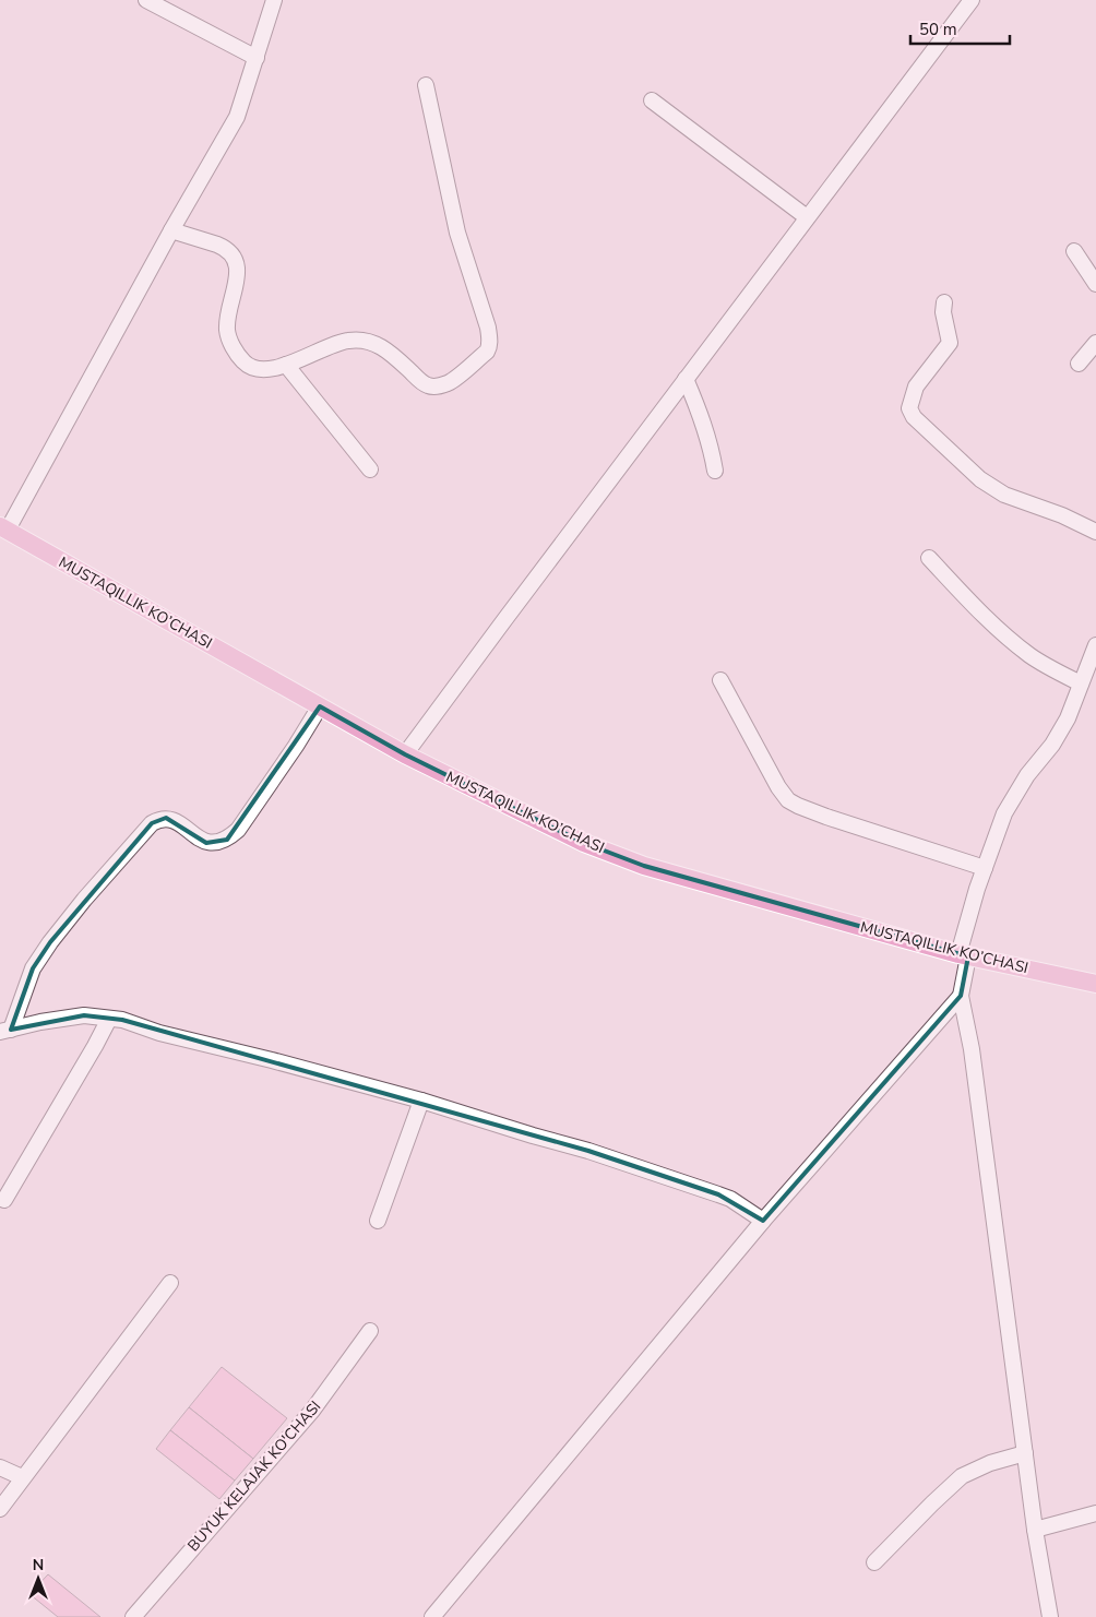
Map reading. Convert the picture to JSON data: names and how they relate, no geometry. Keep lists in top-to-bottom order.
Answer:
{
  "streets": {
    "main road": ["MUSTAQILLIK KO’CHASI"],
    "street": ["BUYUK KELAJAK KO'CHASI"]
  },
  "scale_bar": "50 m",
  "north": "top"
}
